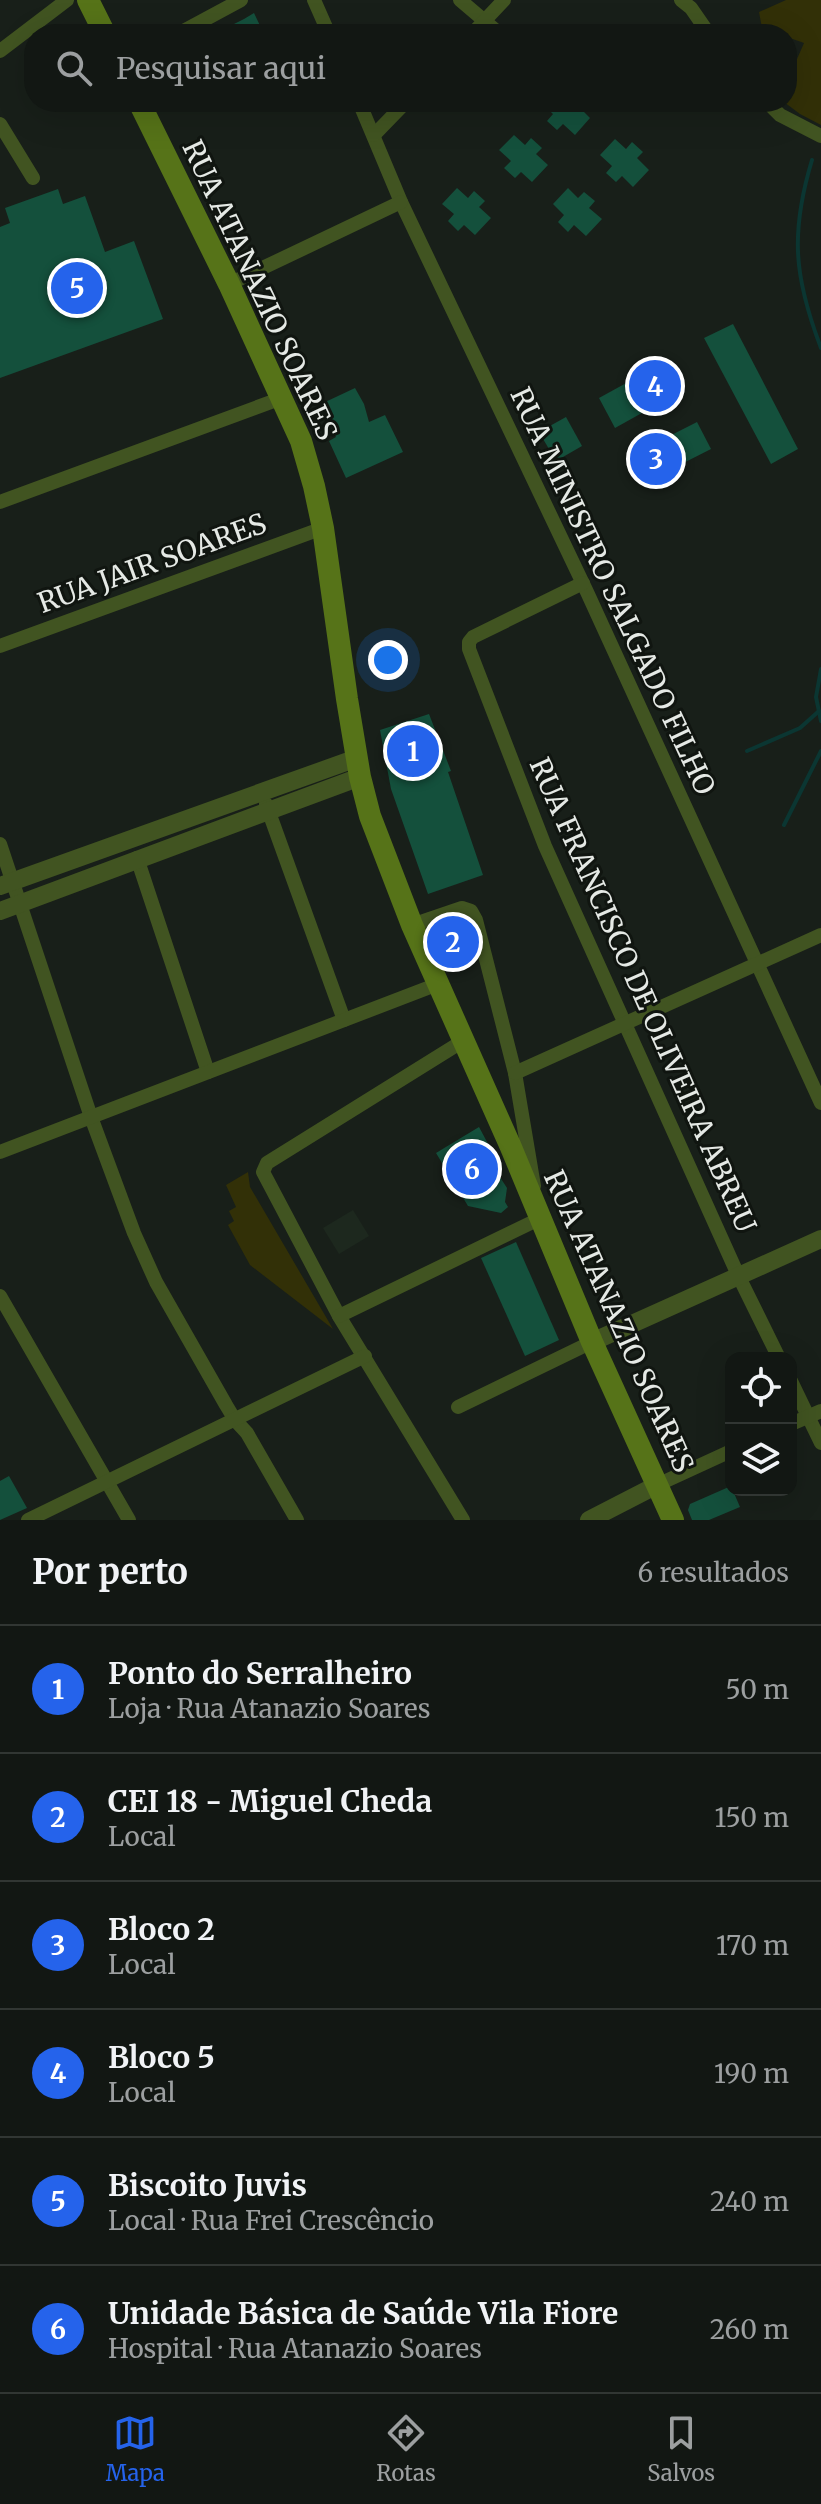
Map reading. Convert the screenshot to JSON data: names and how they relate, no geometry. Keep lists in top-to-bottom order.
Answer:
{
  "streets": {
    "main road": ["RUA ATANAZIO SOARES"],
    "street": ["RUA JAIR SOARES", "RUA MINISTRO SALGADO FILHO", "RUA FRANCISCO DE OLIVEIRA ABREU"]
  },
  "crossings": [
    ["RUA ATANAZIO SOARES", "RUA JAIR SOARES"],
    ["RUA MINISTRO SALGADO FILHO", "RUA FRANCISCO DE OLIVEIRA ABREU"]
  ],
  "page": {
    "search": "Pesquisar aqui",
    "pins": [
      "5",
      "4",
      "3",
      "1",
      "2",
      "6"
    ],
    "heading": ["Por perto", "6 resultados"],
    "list": [
      {
        "mark": "1",
        "name": "Ponto do Serralheiro",
        "note": "Loja · Rua Atanazio Soares",
        "value": "50 m"
      },
      {
        "mark": "2",
        "name": "CEI 18 - Miguel Cheda",
        "note": "Local",
        "value": "150 m"
      },
      {
        "mark": "3",
        "name": "Bloco 2",
        "note": "Local",
        "value": "170 m"
      },
      {
        "mark": "4",
        "name": "Bloco 5",
        "note": "Local",
        "value": "190 m"
      },
      {
        "mark": "5",
        "name": "Biscoito Juvis",
        "note": "Local · Rua Frei Crescêncio",
        "value": "240 m"
      },
      {
        "mark": "6",
        "name": "Unidade Básica de Saúde Vila Fiore",
        "note": "Hospital · Rua Atanazio Soares",
        "value": "260 m"
      }
    ],
    "nav": ["Mapa", "Rotas", "Salvos"]
  }
}
